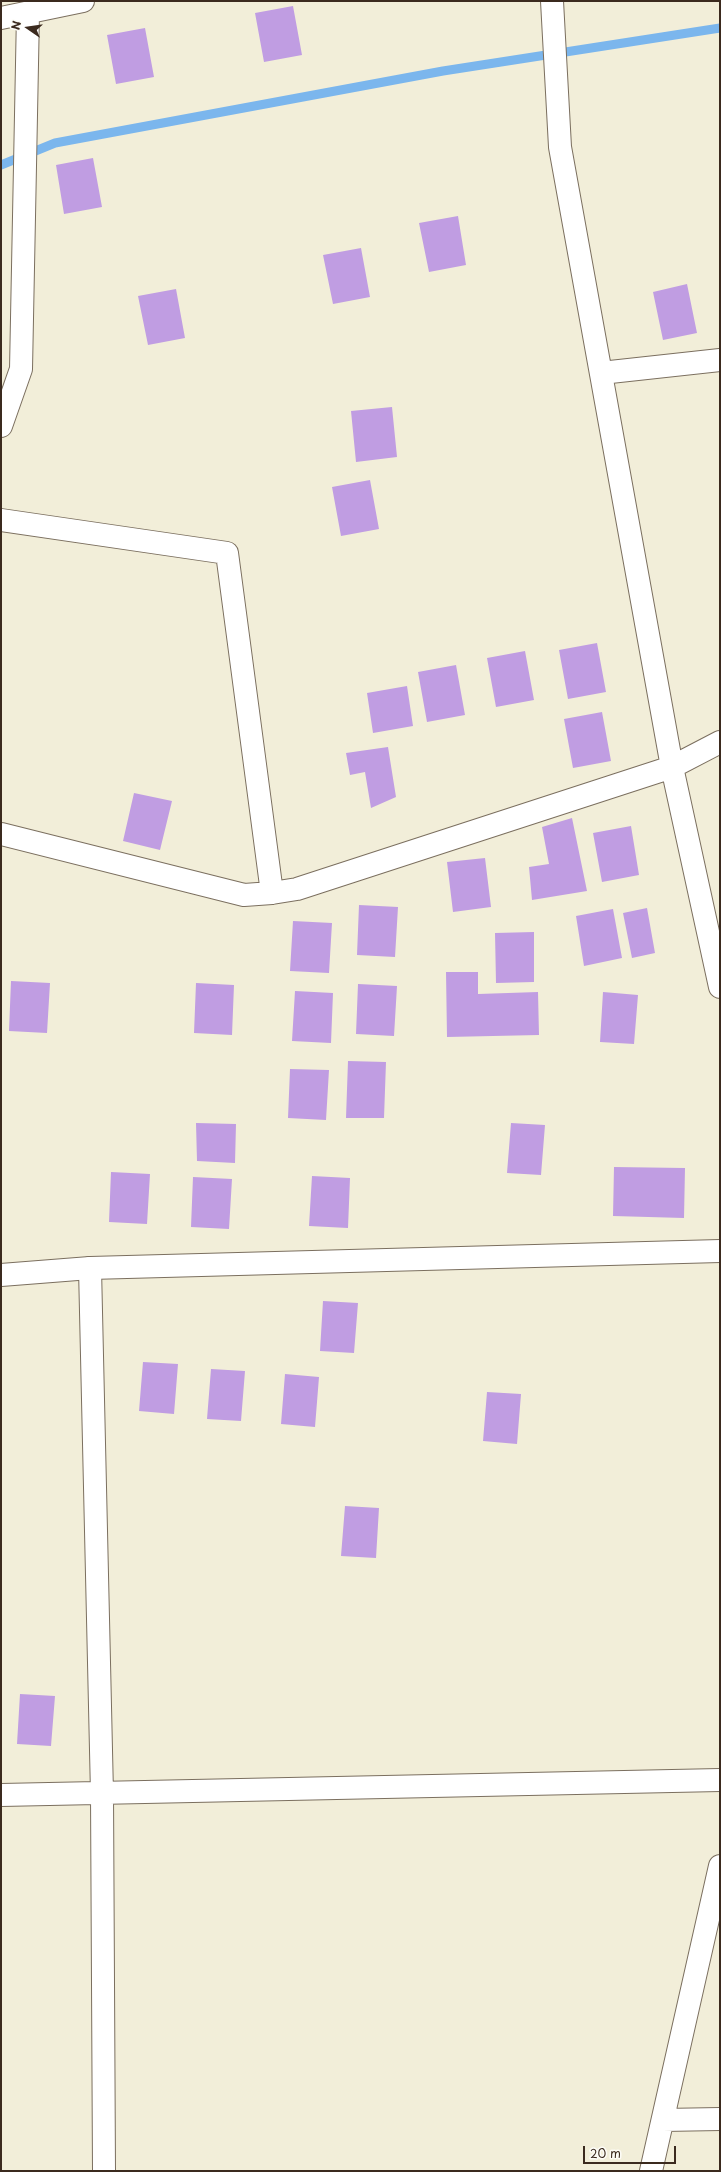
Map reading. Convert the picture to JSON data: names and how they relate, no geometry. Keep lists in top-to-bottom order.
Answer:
{
  "scale_bar": "20 m",
  "north": "left"
}
